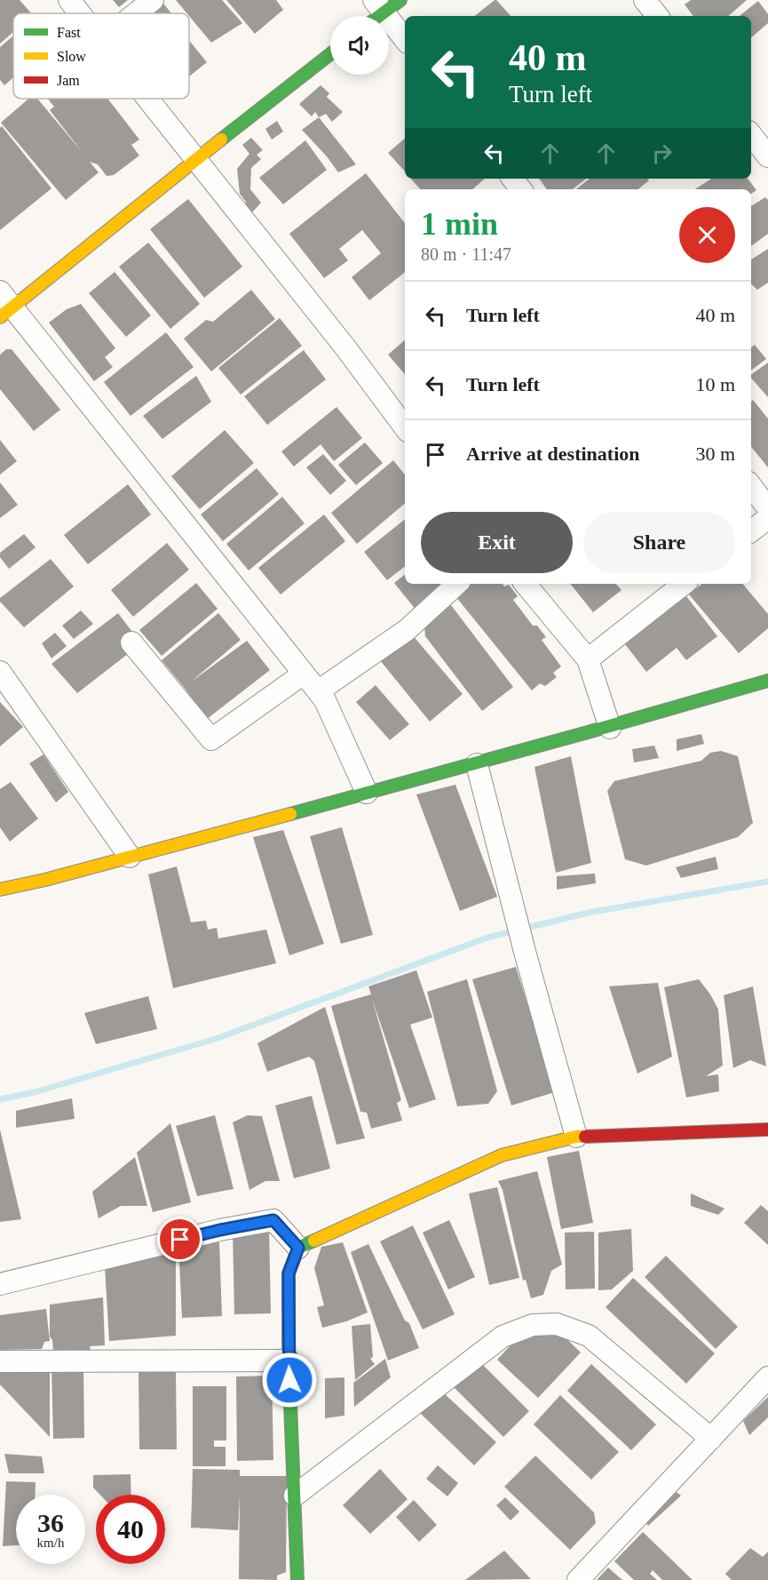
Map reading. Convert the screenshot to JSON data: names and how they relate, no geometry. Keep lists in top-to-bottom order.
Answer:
{
  "legend": ["Fast", "Slow", "Jam"],
  "page": {
    "turn": ["40 m", "Turn left"],
    "heading": ["1 min", "80 m · 11:47"],
    "list": [
      {
        "name": "Turn left",
        "value": "40 m"
      },
      {
        "name": "Turn left",
        "value": "10 m"
      },
      {
        "name": "Arrive at destination",
        "value": "30 m"
      }
    ],
    "buttons": ["Exit", "Share"],
    "speed": "36 km/h",
    "limit": "40"
  }
}
